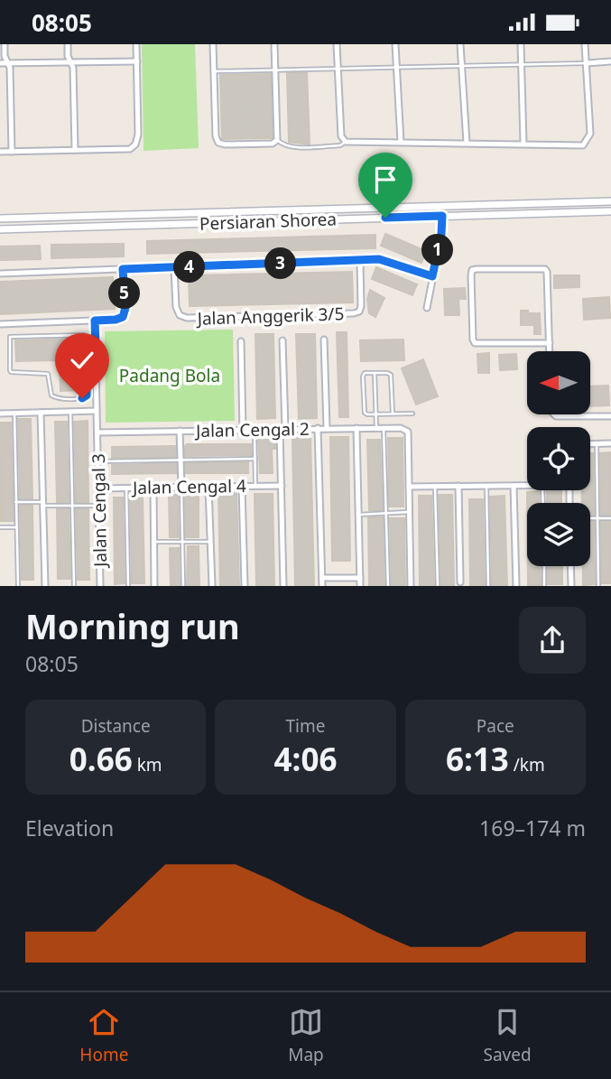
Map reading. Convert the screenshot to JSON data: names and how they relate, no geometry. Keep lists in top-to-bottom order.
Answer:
{
  "streets": {
    "main road": ["Persiaran Shorea"],
    "street": [
      "Jalan Anggerik 3/5",
      "Jalan Cengal 2",
      "Jalan Cengal 4",
      "Jalan Cengal 3"
    ]
  },
  "crossings": [
    ["Jalan Cengal 2", "Jalan Cengal 3"],
    ["Jalan Cengal 4", "Jalan Cengal 3"]
  ],
  "parks": ["Padang Bola"],
  "north": "left",
  "page": {
    "status": "08:05",
    "pins": [
      "1",
      "3",
      "4",
      "5"
    ],
    "heading": ["Morning run", "08:05"],
    "stats": [
      ["Distance", "0.66 km"],
      ["Time", "4:06"],
      ["Pace", "6:13 /km"]
    ],
    "chart": ["Elevation", "169–174 m"],
    "tabs": ["Home", "Map", "Saved"]
  }
}
